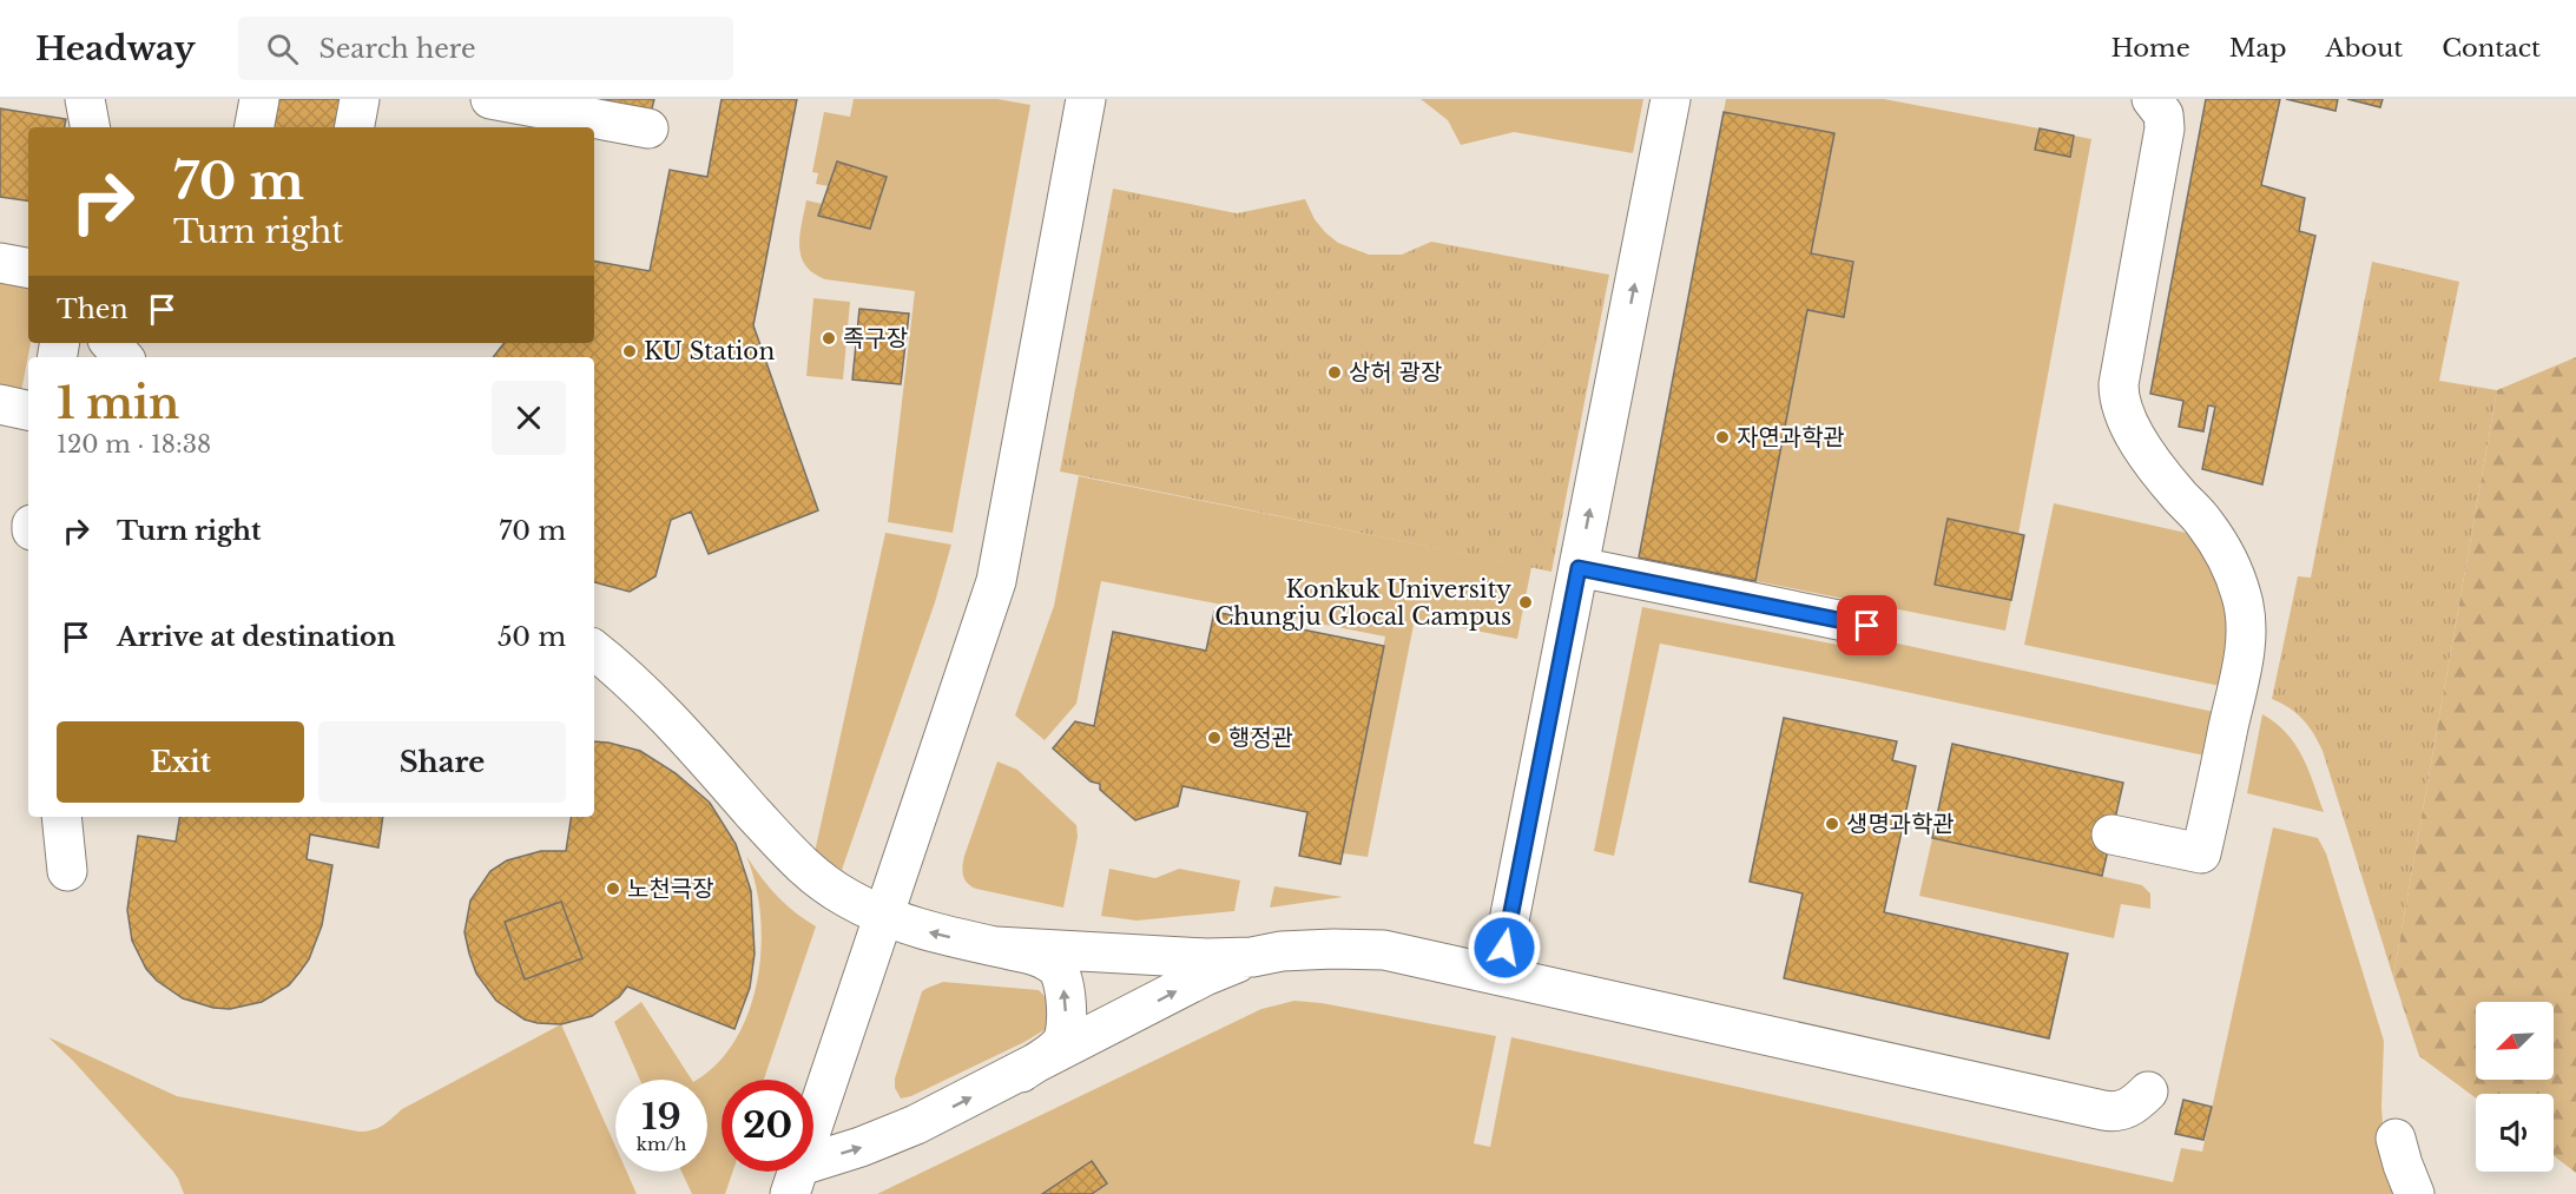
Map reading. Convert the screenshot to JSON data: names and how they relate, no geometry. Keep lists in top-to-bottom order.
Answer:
{
  "places": [
    "족구장",
    "KU Station",
    "상허 광장",
    "자연과학관",
    "Konkuk University Chungju Glocal Campus",
    "행정관",
    "생명과학관",
    "노천극장"
  ],
  "north": "bottom left",
  "page": {
    "header": "Headway",
    "search": "Search here",
    "nav": [
      "Home",
      "Map",
      "About",
      "Contact"
    ],
    "turn": ["70 m", "Turn right"],
    "then": "Then",
    "heading": ["1 min", "120 m · 18:38"],
    "list": [
      {
        "name": "Turn right",
        "value": "70 m"
      },
      {
        "name": "Arrive at destination",
        "value": "50 m"
      }
    ],
    "buttons": ["Exit", "Share"],
    "speed": "19 km/h",
    "limit": "20"
  }
}
